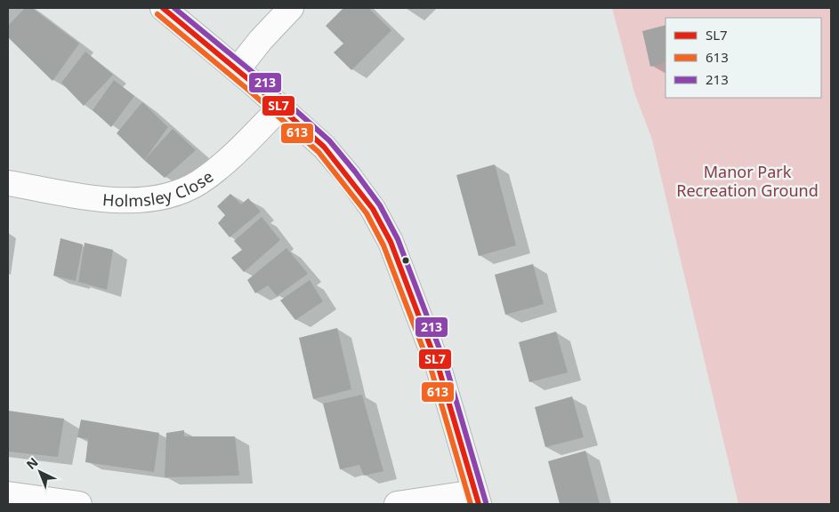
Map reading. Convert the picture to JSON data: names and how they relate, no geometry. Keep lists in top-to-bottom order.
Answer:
{
  "streets": {
    "main road": ["Holmsley Close"]
  },
  "parks": ["Manor Park Recreation Ground"],
  "lines": ["transit line SL7", "transit line 213", "transit line 613"],
  "legend": ["SL7", "613", "213"],
  "north": "top left"
}
